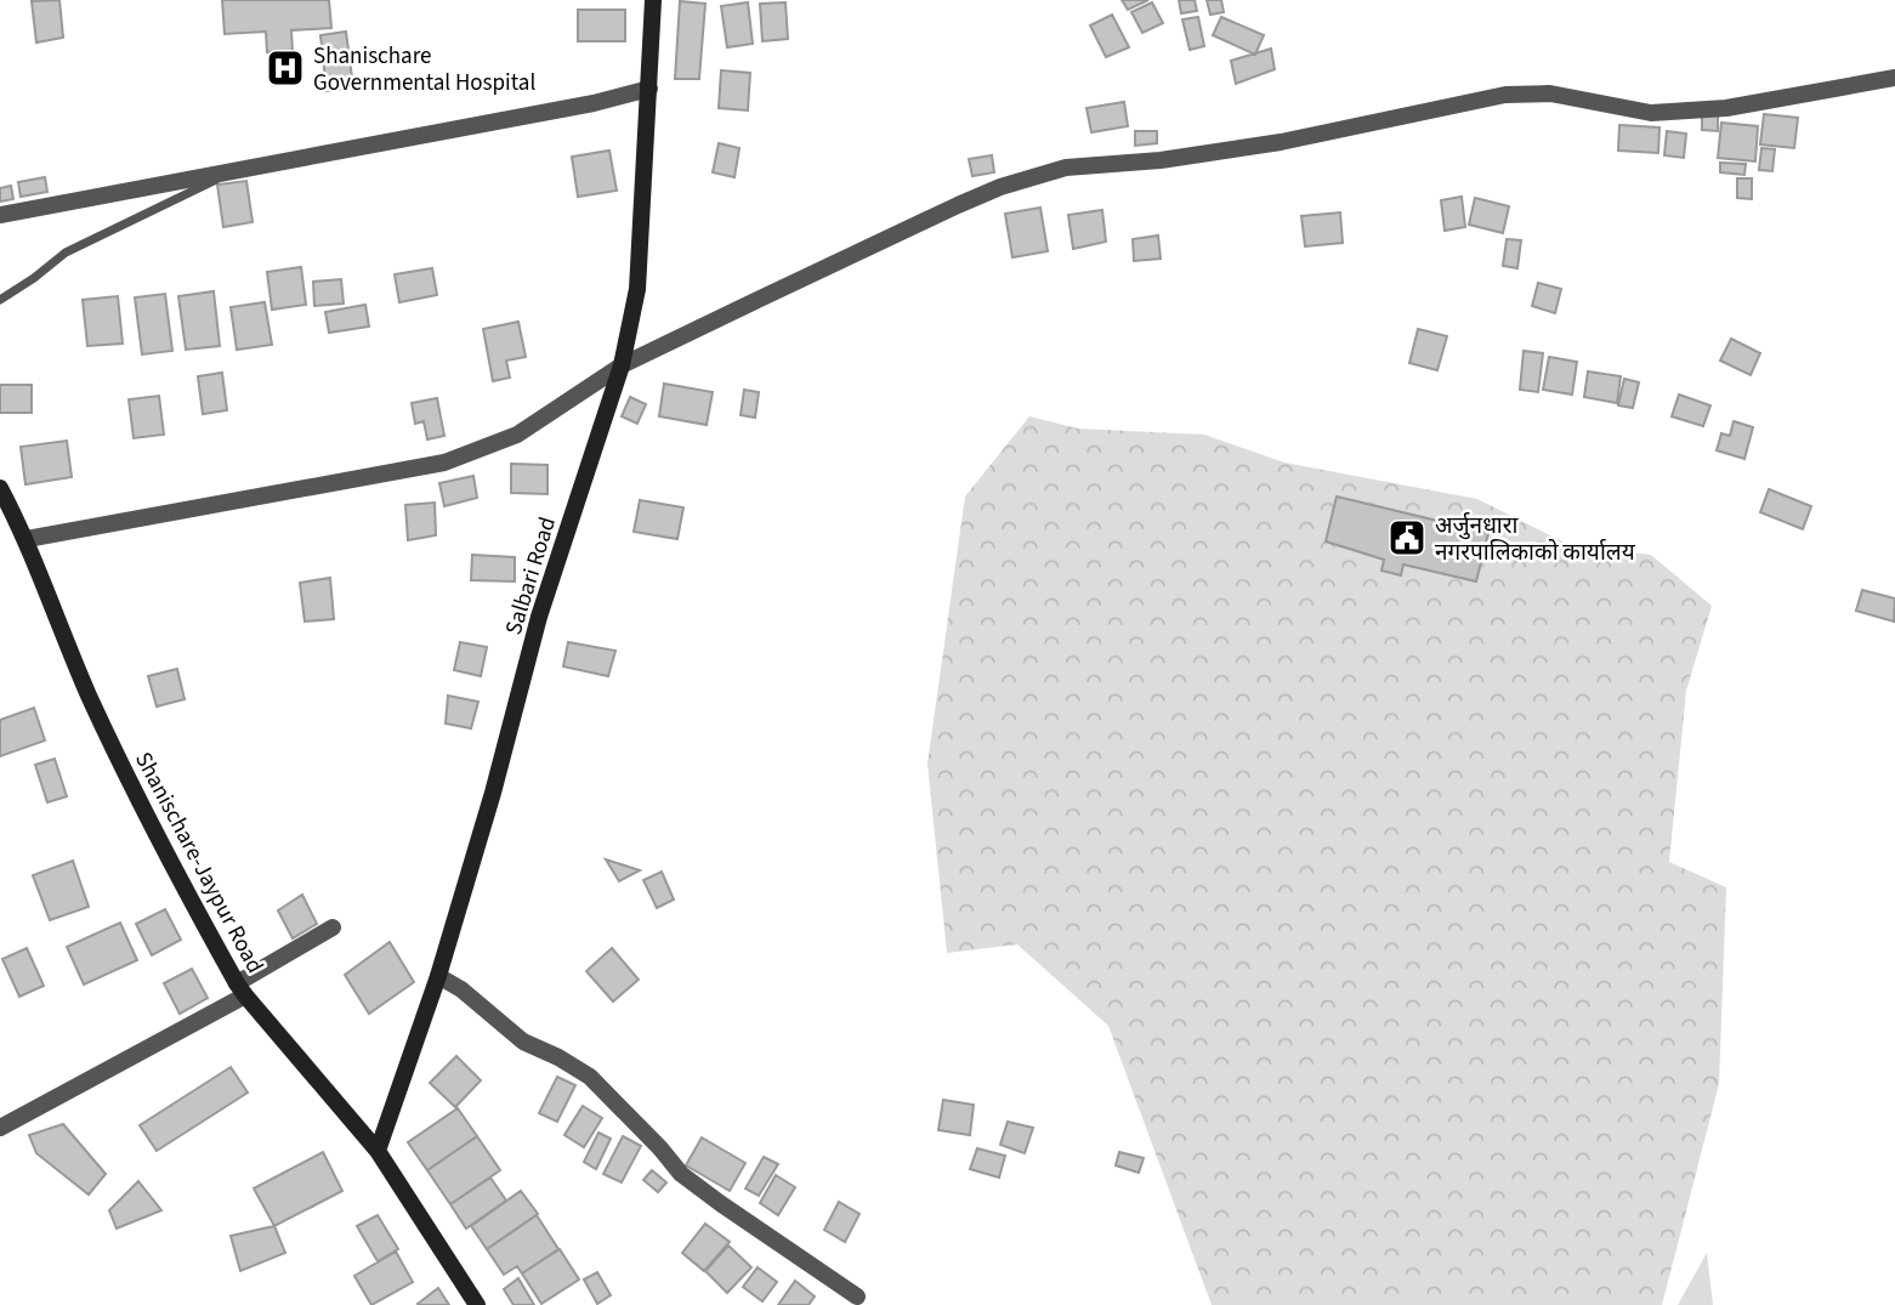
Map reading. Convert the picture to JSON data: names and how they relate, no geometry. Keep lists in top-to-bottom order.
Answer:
{
  "streets": {
    "street": ["Salbari Road", "Shanischare-Jaypur Road"]
  },
  "crossings": [
    ["Salbari Road", "Shanischare-Jaypur Road"]
  ],
  "places": {
    "hospital": ["Shanischare Governmental Hospital"],
    "public building": ["अर्जुनधारा नगरपालिकाको कार्यालय"]
  }
}
